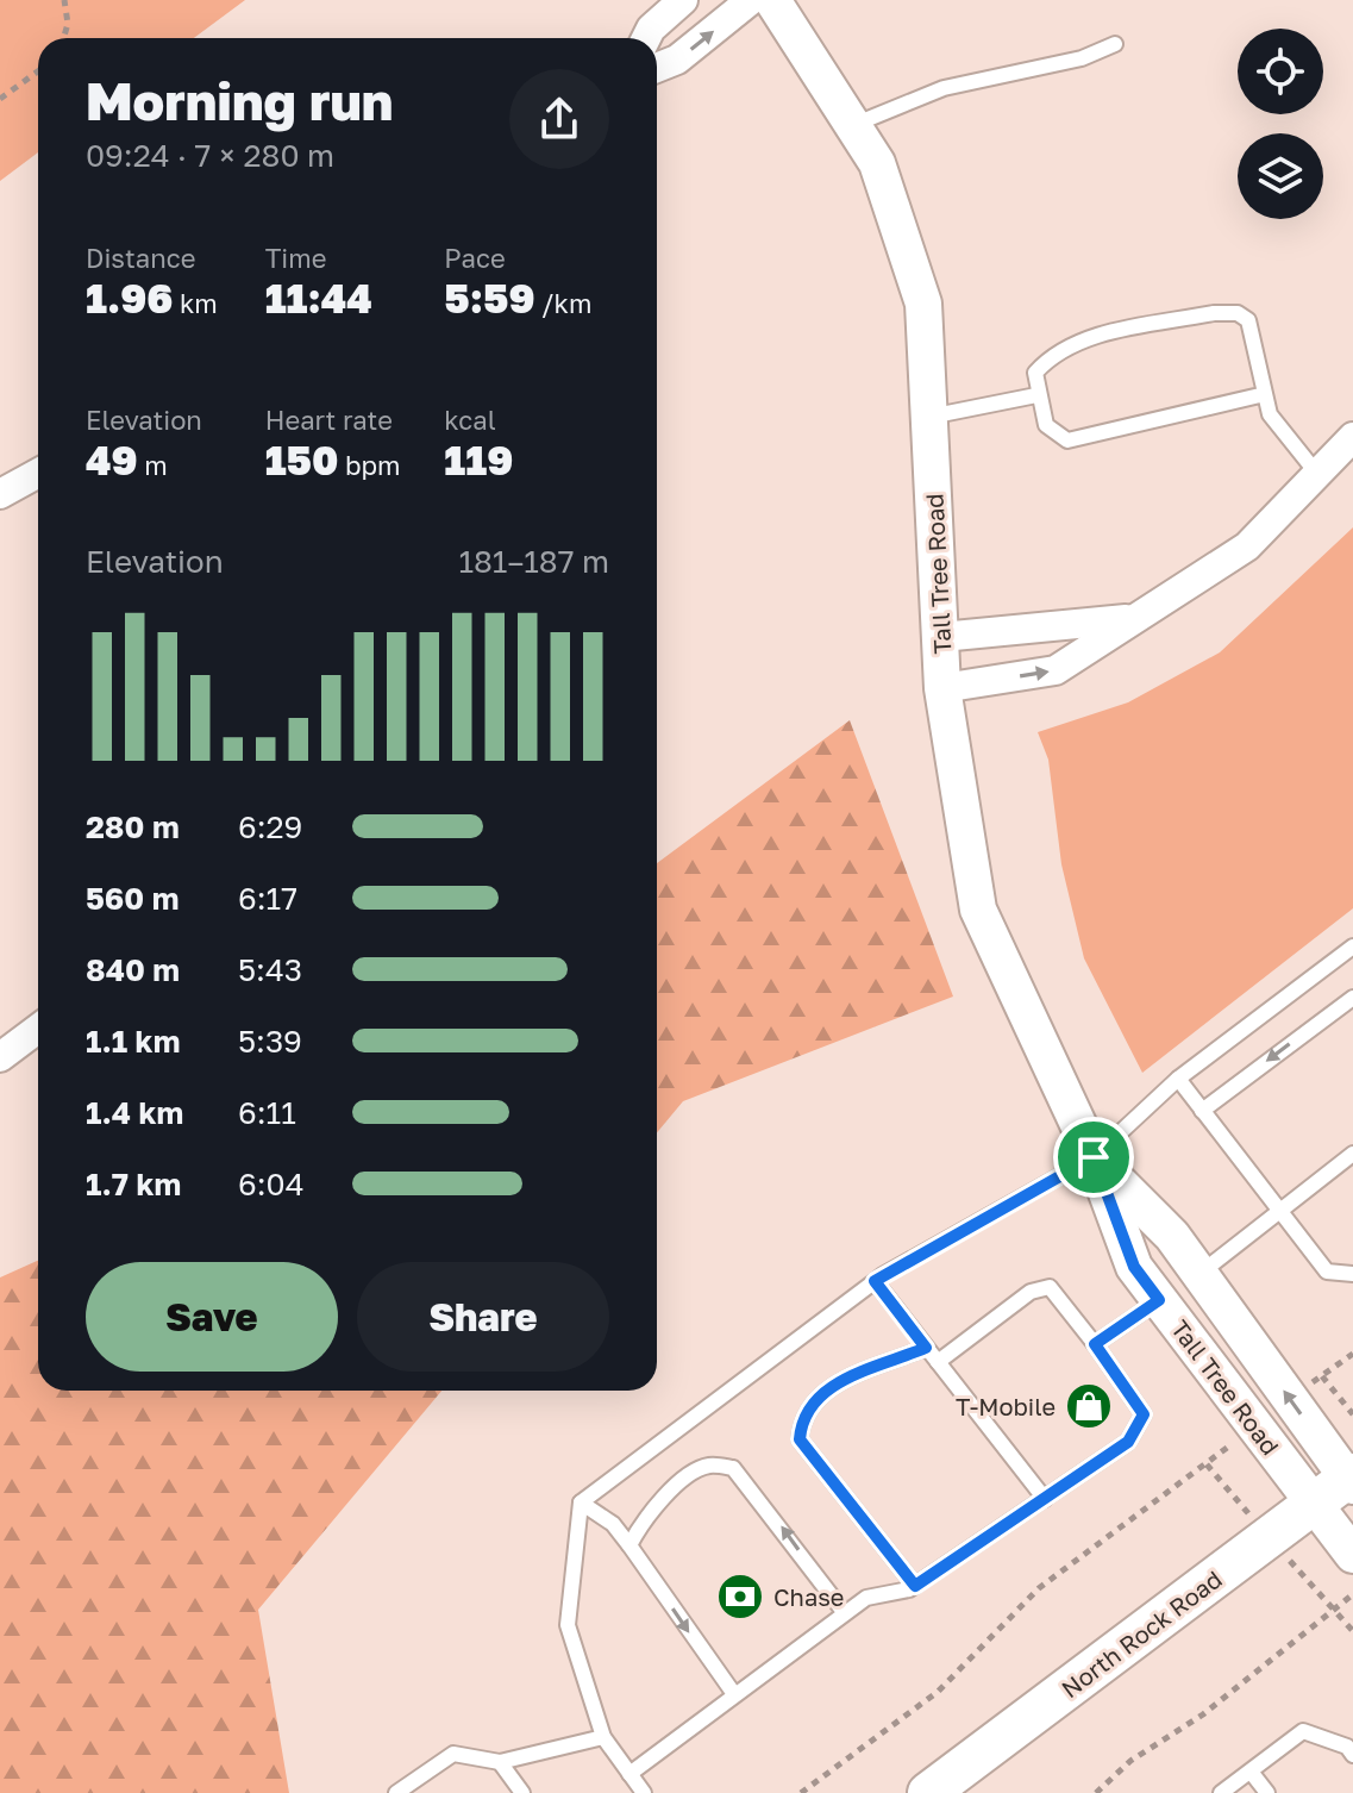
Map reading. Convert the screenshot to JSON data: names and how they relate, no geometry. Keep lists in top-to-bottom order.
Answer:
{
  "streets": {
    "main road": ["North Rock Road"],
    "street": ["Tall Tree Road"]
  },
  "crossings": [
    ["Tall Tree Road", "North Rock Road"]
  ],
  "places": {
    "shop": ["T-Mobile"],
    "bank": ["Chase"]
  },
  "page": {
    "heading": ["Morning run", "09:24 · 7 × 280 m"],
    "stats": [
      ["Distance", "1.96 km"],
      ["Time", "11:44"],
      ["Pace", "5:59 /km"],
      ["Elevation", "49 m"],
      ["Heart rate", "150 bpm"],
      ["kcal", "119"]
    ],
    "chart": ["Elevation", "181–187 m"],
    "list": [
      {
        "name": "280 m",
        "note": "6:29"
      },
      {
        "name": "560 m",
        "note": "6:17"
      },
      {
        "name": "840 m",
        "note": "5:43"
      },
      {
        "name": "1.1 km",
        "note": "5:39"
      },
      {
        "name": "1.4 km",
        "note": "6:11"
      },
      {
        "name": "1.7 km",
        "note": "6:04"
      }
    ],
    "buttons": ["Save", "Share"]
  }
}
